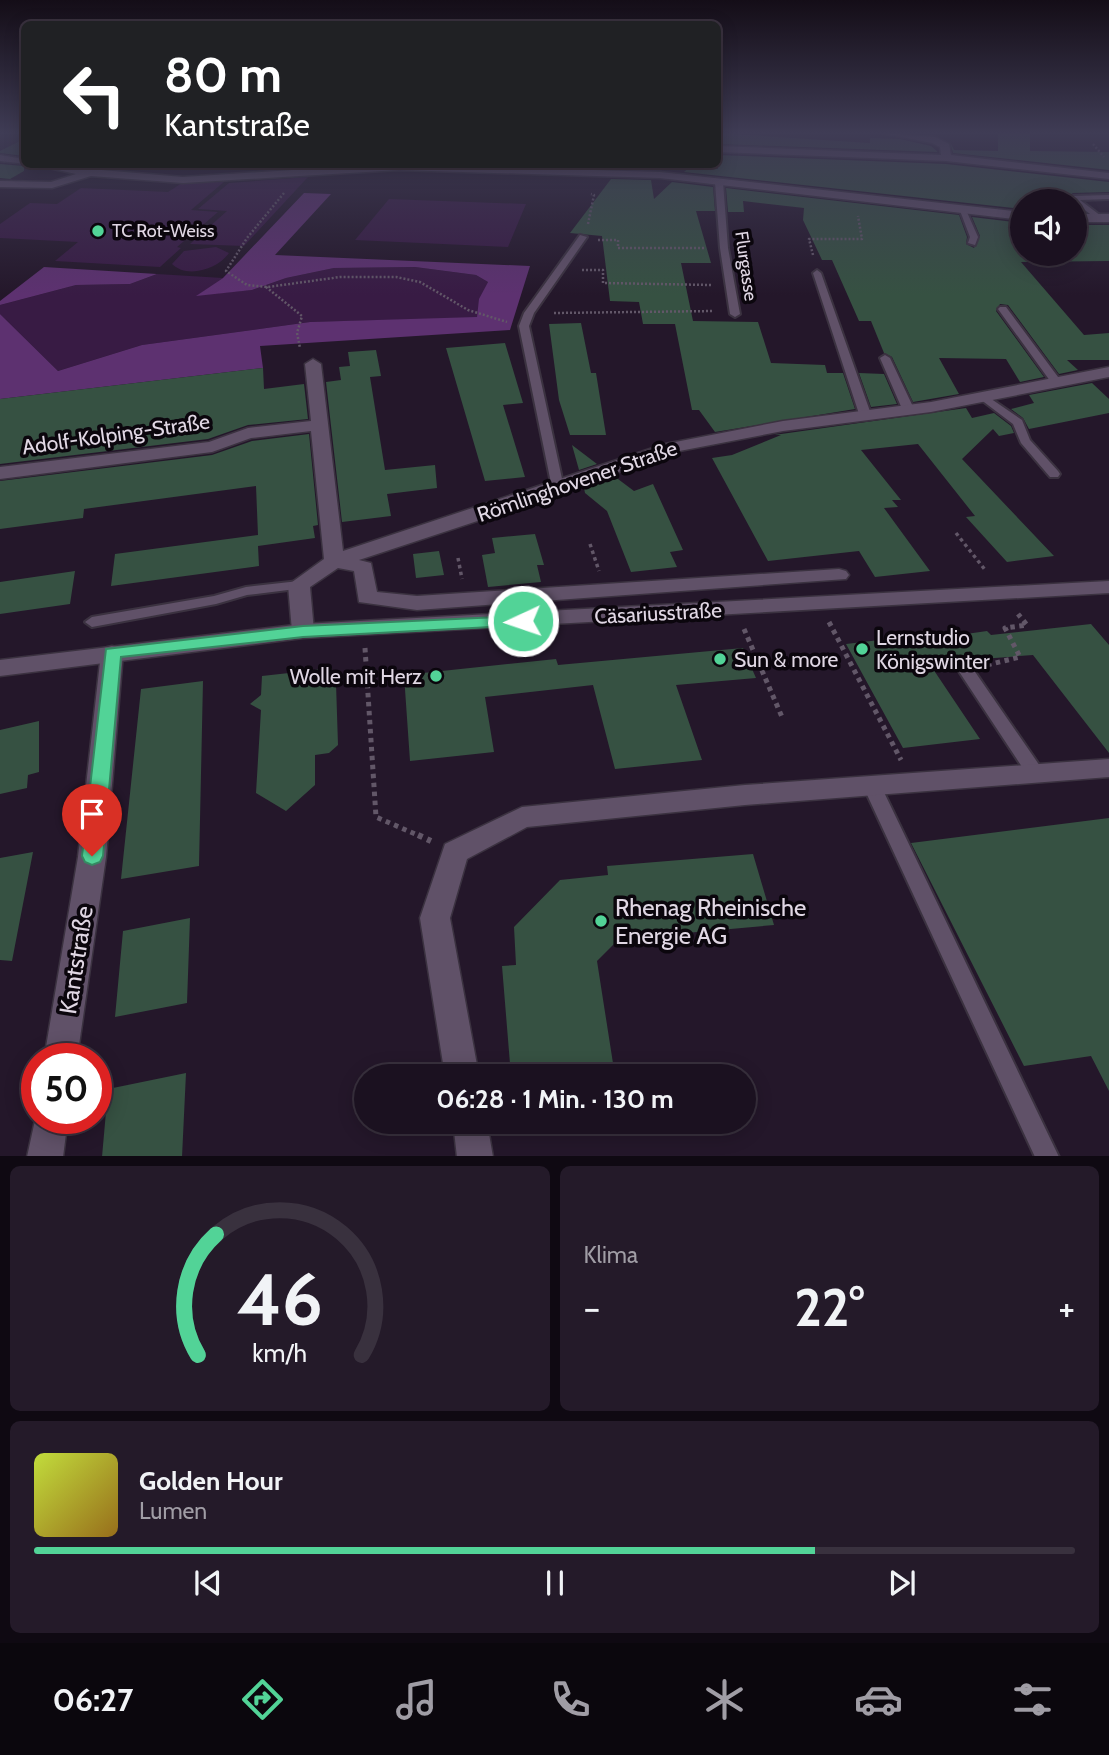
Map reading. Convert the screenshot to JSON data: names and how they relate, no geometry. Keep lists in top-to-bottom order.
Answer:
{
  "streets": {
    "street": [
      "Adolf-Kolping-Straße",
      "Römlinghovener Straße",
      "Cäsariusstraße",
      "Kantstraße"
    ],
    "lane": ["Flurgasse"]
  },
  "crossings": [
    ["Cäsariusstraße", "Kantstraße"]
  ],
  "places": [
    "TC Rot-Weiss",
    "Lernstudio Königswinter",
    "Sun & more",
    "Wolle mit Herz",
    "Rhenag Rheinische Energie AG"
  ],
  "page": {
    "turn": ["80 m", "Kantstraße"],
    "limit": "50",
    "trip": "06:28 · 1 Min. · 130 m",
    "tile": "Klima",
    "heat": ["−", "22°", "+"],
    "song": ["Golden Hour", "Lumen"],
    "tabs": "06:27",
    "gauge": ["46", "km/h"]
  }
}
